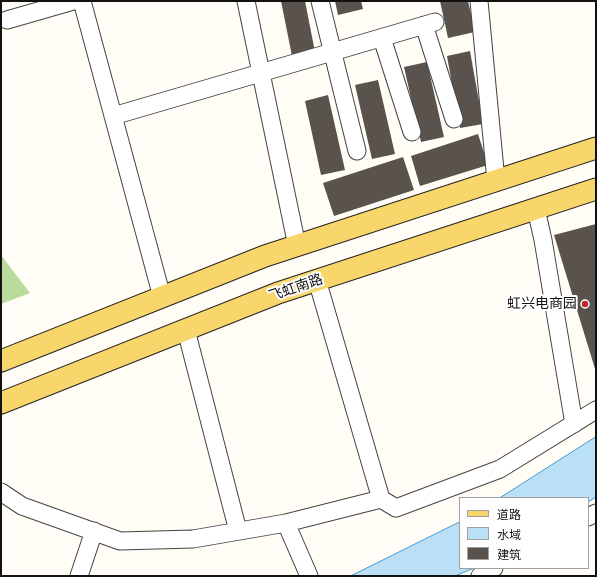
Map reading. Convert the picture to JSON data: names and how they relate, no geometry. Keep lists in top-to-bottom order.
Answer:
{
  "streets": {
    "main road": ["飞虹南路"]
  },
  "places": ["虹兴电商园"],
  "legend": ["道路", "水域", "建筑"]
}
